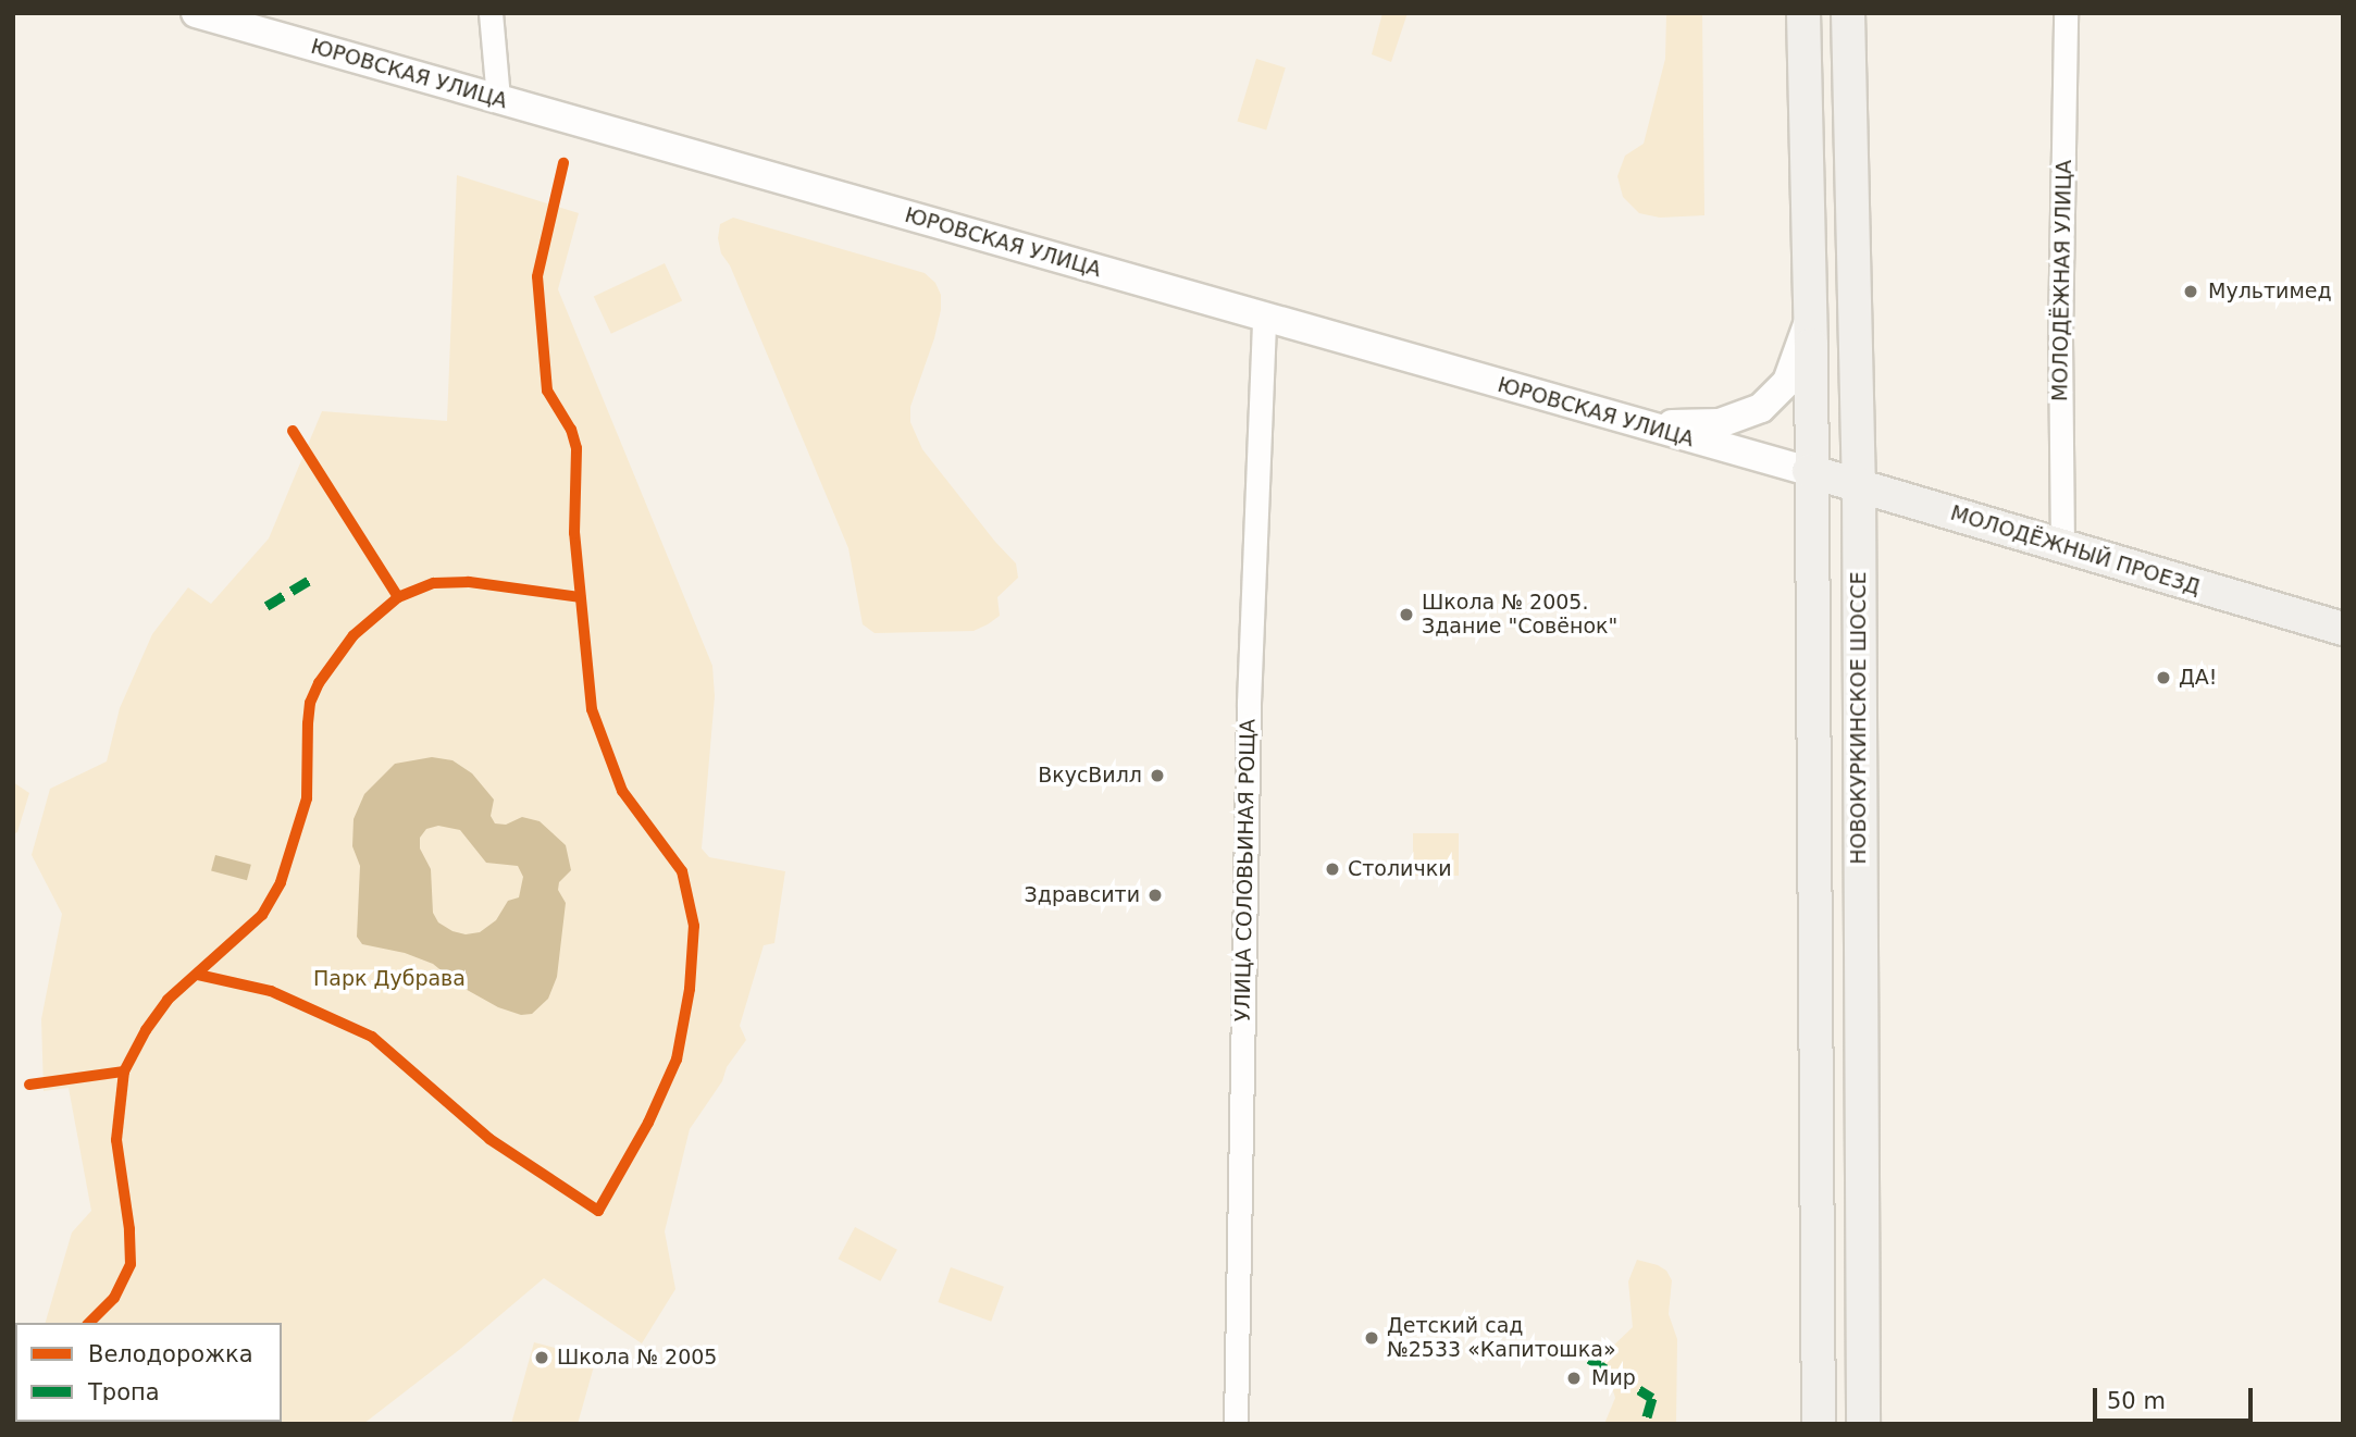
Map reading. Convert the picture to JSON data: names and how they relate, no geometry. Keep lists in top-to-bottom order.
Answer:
{
  "streets": {
    "main road": ["МОЛОДЁЖНЫЙ ПРОЕЗД", "НОВОКУРКИНСКОЕ ШОССЕ"],
    "street": ["ЮРОВСКАЯ УЛИЦА", "МОЛОДЁЖНАЯ УЛИЦА", "УЛИЦА СОЛОВЬИНАЯ РОЩА"]
  },
  "crossings": [
    ["ЮРОВСКАЯ УЛИЦА", "МОЛОДЁЖНЫЙ ПРОЕЗД"],
    ["ЮРОВСКАЯ УЛИЦА", "УЛИЦА СОЛОВЬИНАЯ РОЩА"],
    ["МОЛОДЁЖНАЯ УЛИЦА", "МОЛОДЁЖНЫЙ ПРОЕЗД"],
    ["МОЛОДЁЖНЫЙ ПРОЕЗД", "НОВОКУРКИНСКОЕ ШОССЕ"]
  ],
  "parks": ["Парк Дубрава"],
  "places": [
    "Мультимед",
    "Школа № 2005. Здание \"Совёнок\"",
    "ДА!",
    "ВкусВилл",
    "Столички",
    "Здравсити",
    "Детский сад №2533 «Капитошка»",
    "Школа № 2005",
    "Мир"
  ],
  "legend": ["Велодорожка", "Тропа"],
  "scale_bar": "50 m"
}
